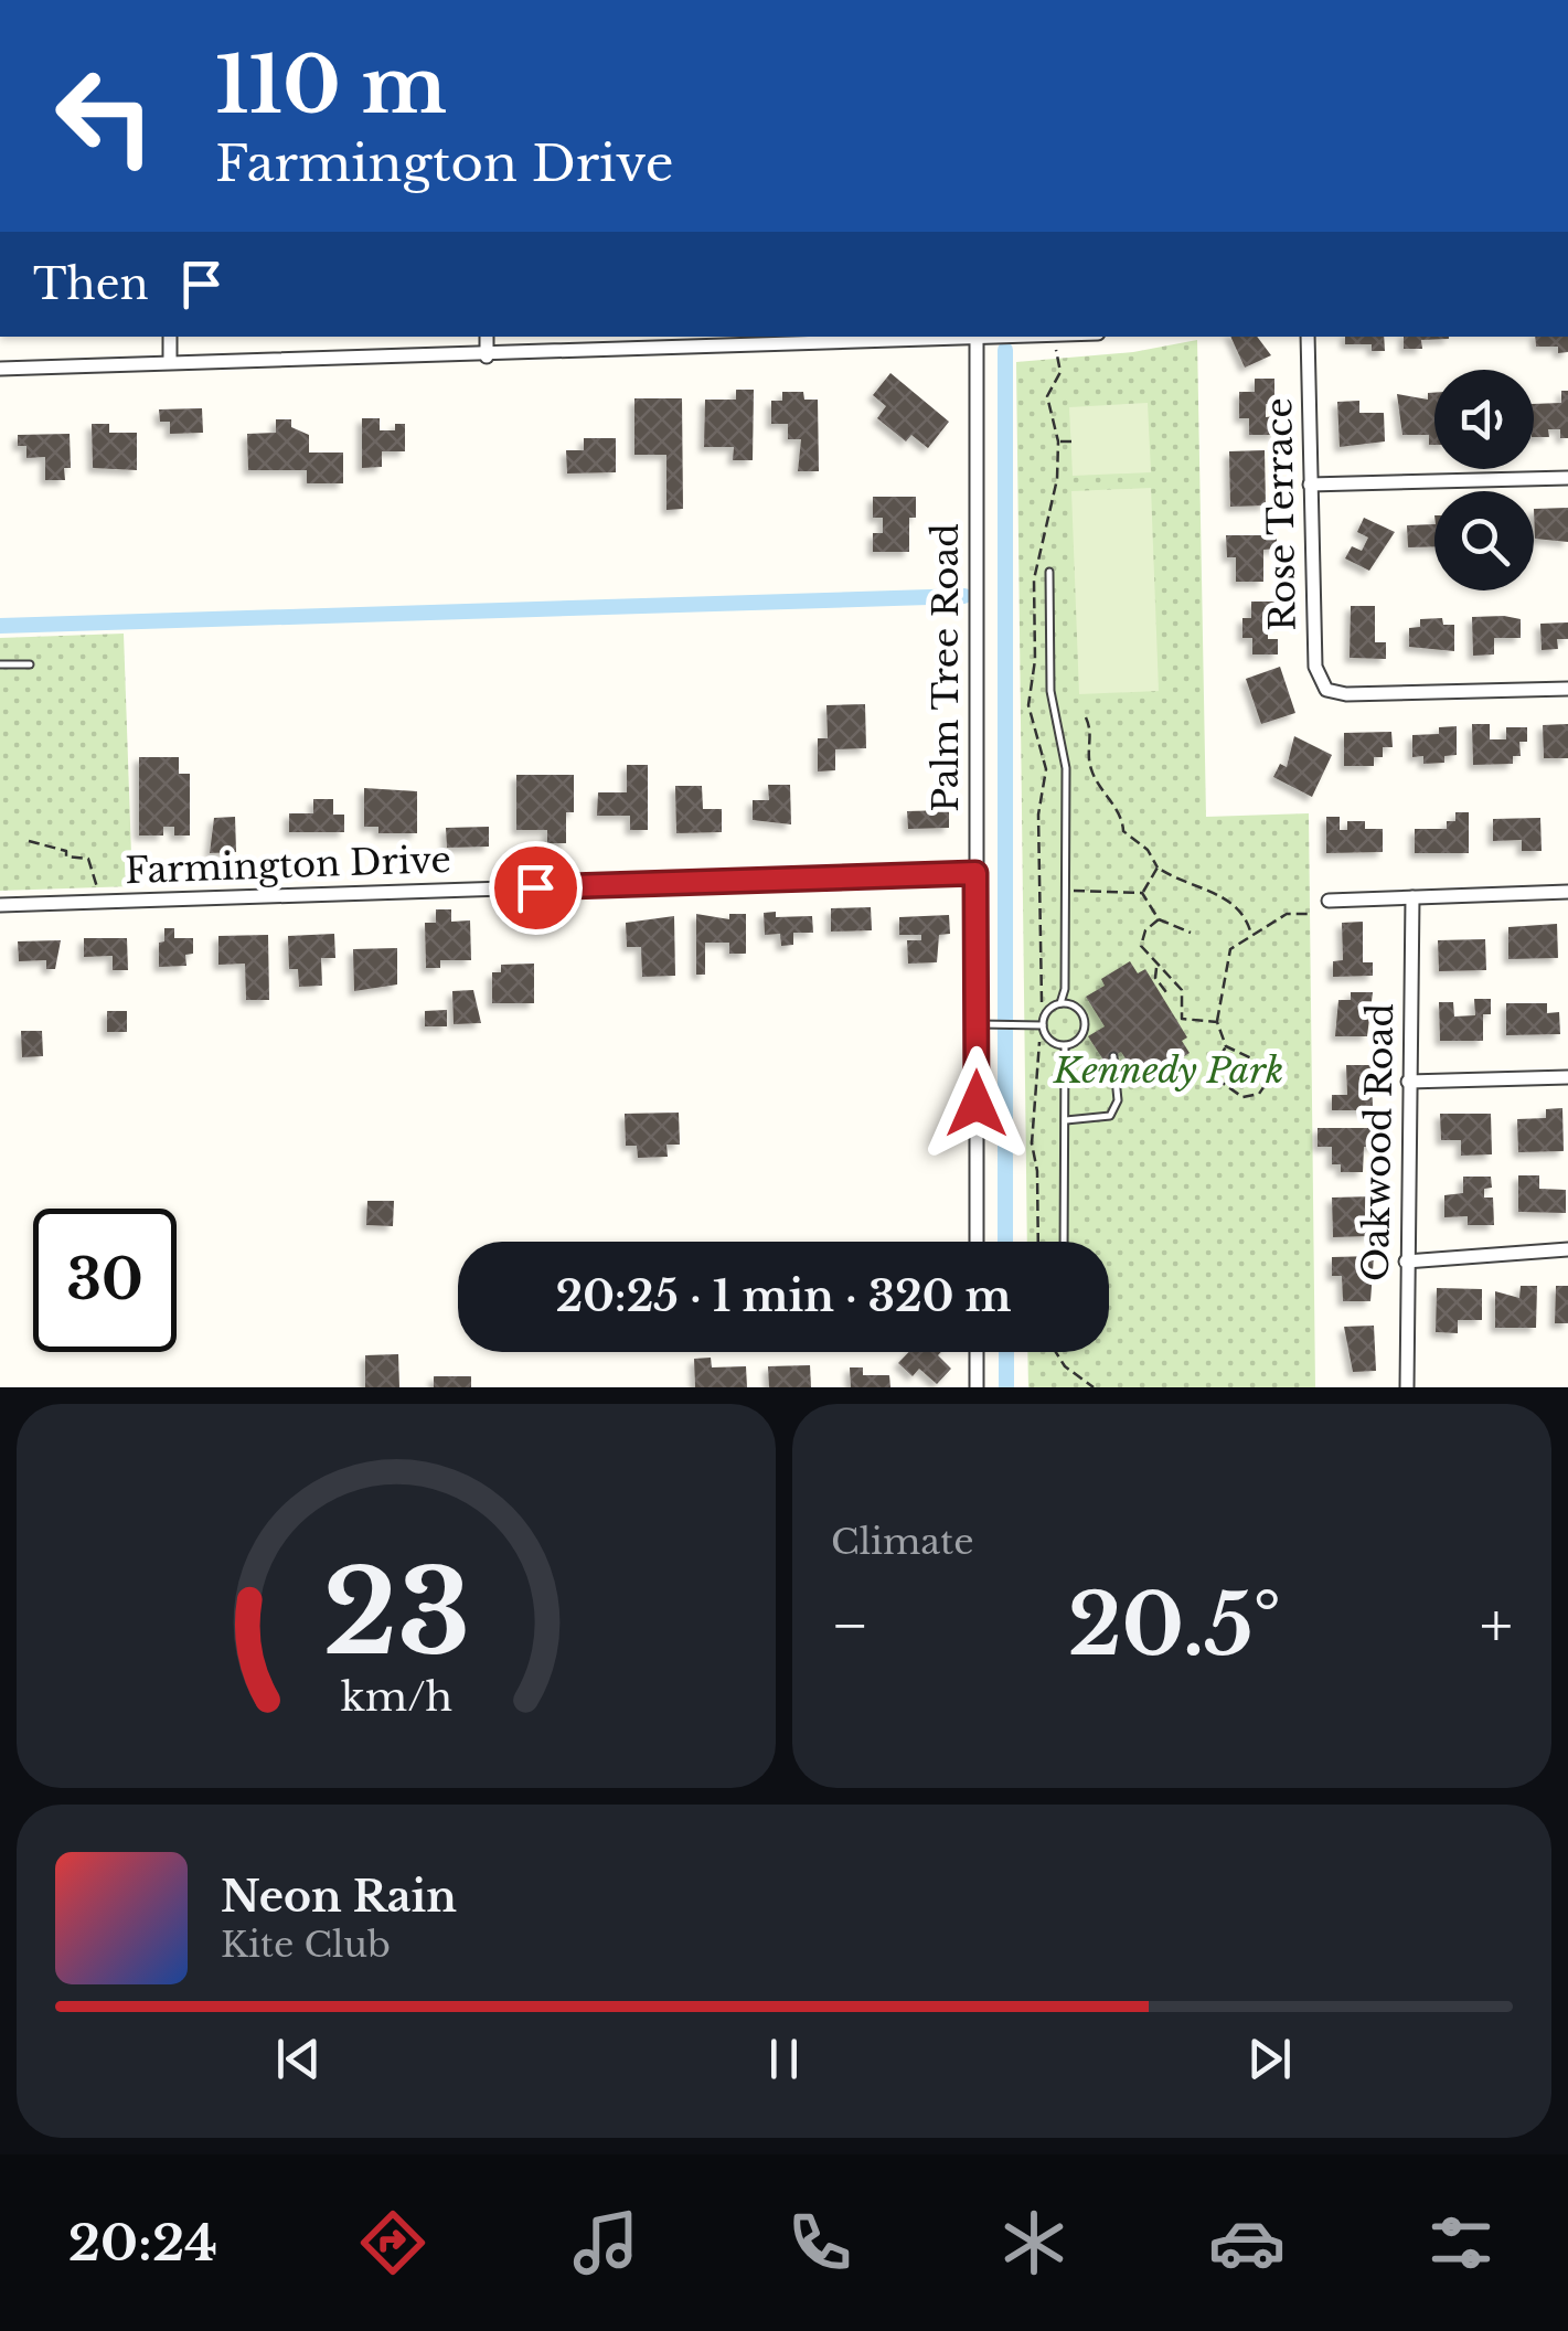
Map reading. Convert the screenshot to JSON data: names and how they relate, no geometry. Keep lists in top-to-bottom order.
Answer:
{
  "streets": {
    "street": [
      "Rose Terrace",
      "Palm Tree Road",
      "Farmington Drive",
      "Oakwood Road"
    ]
  },
  "crossings": [
    ["Palm Tree Road", "Farmington Drive"]
  ],
  "parks": ["Kennedy Park"],
  "page": {
    "turn": ["110 m", "Farmington Drive"],
    "then": "Then",
    "limit": "30",
    "trip": "20:25 · 1 min · 320 m",
    "tile": "Climate",
    "heat": ["−", "20.5°", "+"],
    "song": ["Neon Rain", "Kite Club"],
    "tabs": "20:24",
    "gauge": ["23", "km/h"]
  }
}
